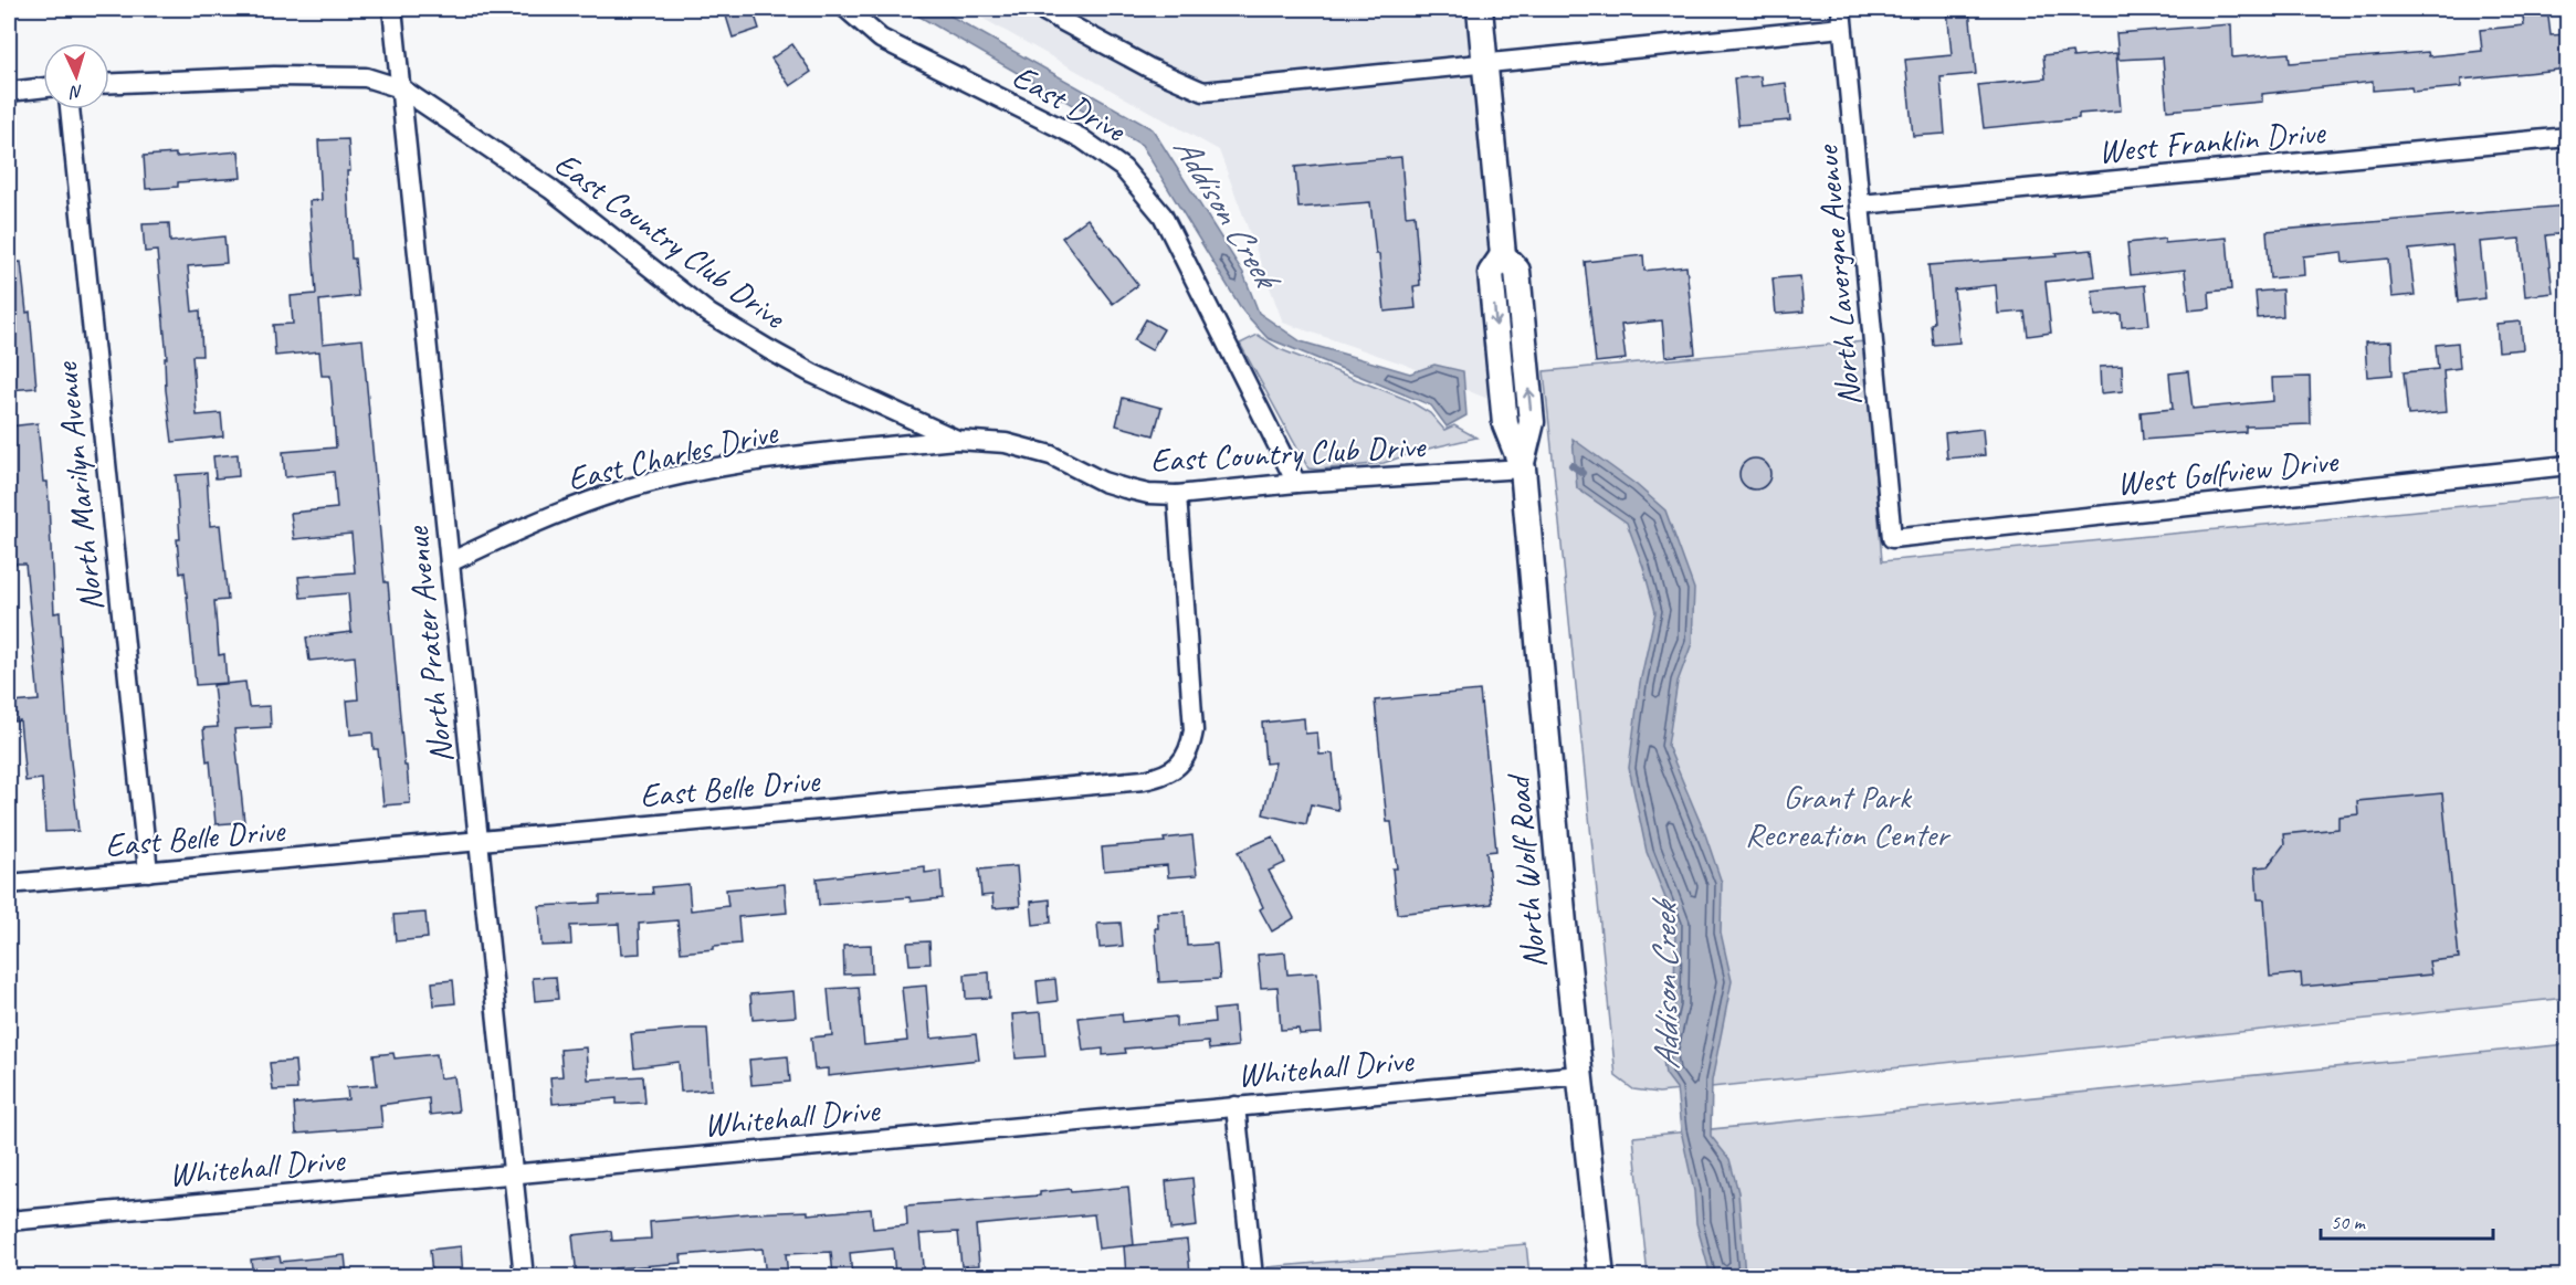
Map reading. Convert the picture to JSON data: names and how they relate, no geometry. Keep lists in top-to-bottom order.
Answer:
{
  "streets": {
    "main road": ["North Wolf Road"],
    "street": [
      "East Drive",
      "West Franklin Drive",
      "East Country Club Drive",
      "North Lavergne Avenue",
      "East Charles Drive",
      "West Golfview Drive",
      "North Marilyn Avenue",
      "North Prater Avenue",
      "East Belle Drive",
      "Whitehall Drive"
    ]
  },
  "crossings": [
    ["East Drive", "East Country Club Drive"],
    ["West Franklin Drive", "North Lavergne Avenue"],
    ["East Country Club Drive", "East Charles Drive"],
    ["East Country Club Drive", "North Prater Avenue"],
    ["East Country Club Drive", "East Belle Drive"],
    ["East Country Club Drive", "North Wolf Road"],
    ["North Lavergne Avenue", "West Golfview Drive"],
    ["East Charles Drive", "North Prater Avenue"],
    ["North Marilyn Avenue", "East Belle Drive"],
    ["North Prater Avenue", "East Belle Drive"],
    ["North Prater Avenue", "Whitehall Drive"],
    ["North Wolf Road", "Whitehall Drive"]
  ],
  "water": ["Addison Creek"],
  "parks": ["Grant Park Recreation Center"],
  "scale_bar": "50 m",
  "north": "bottom"
}
